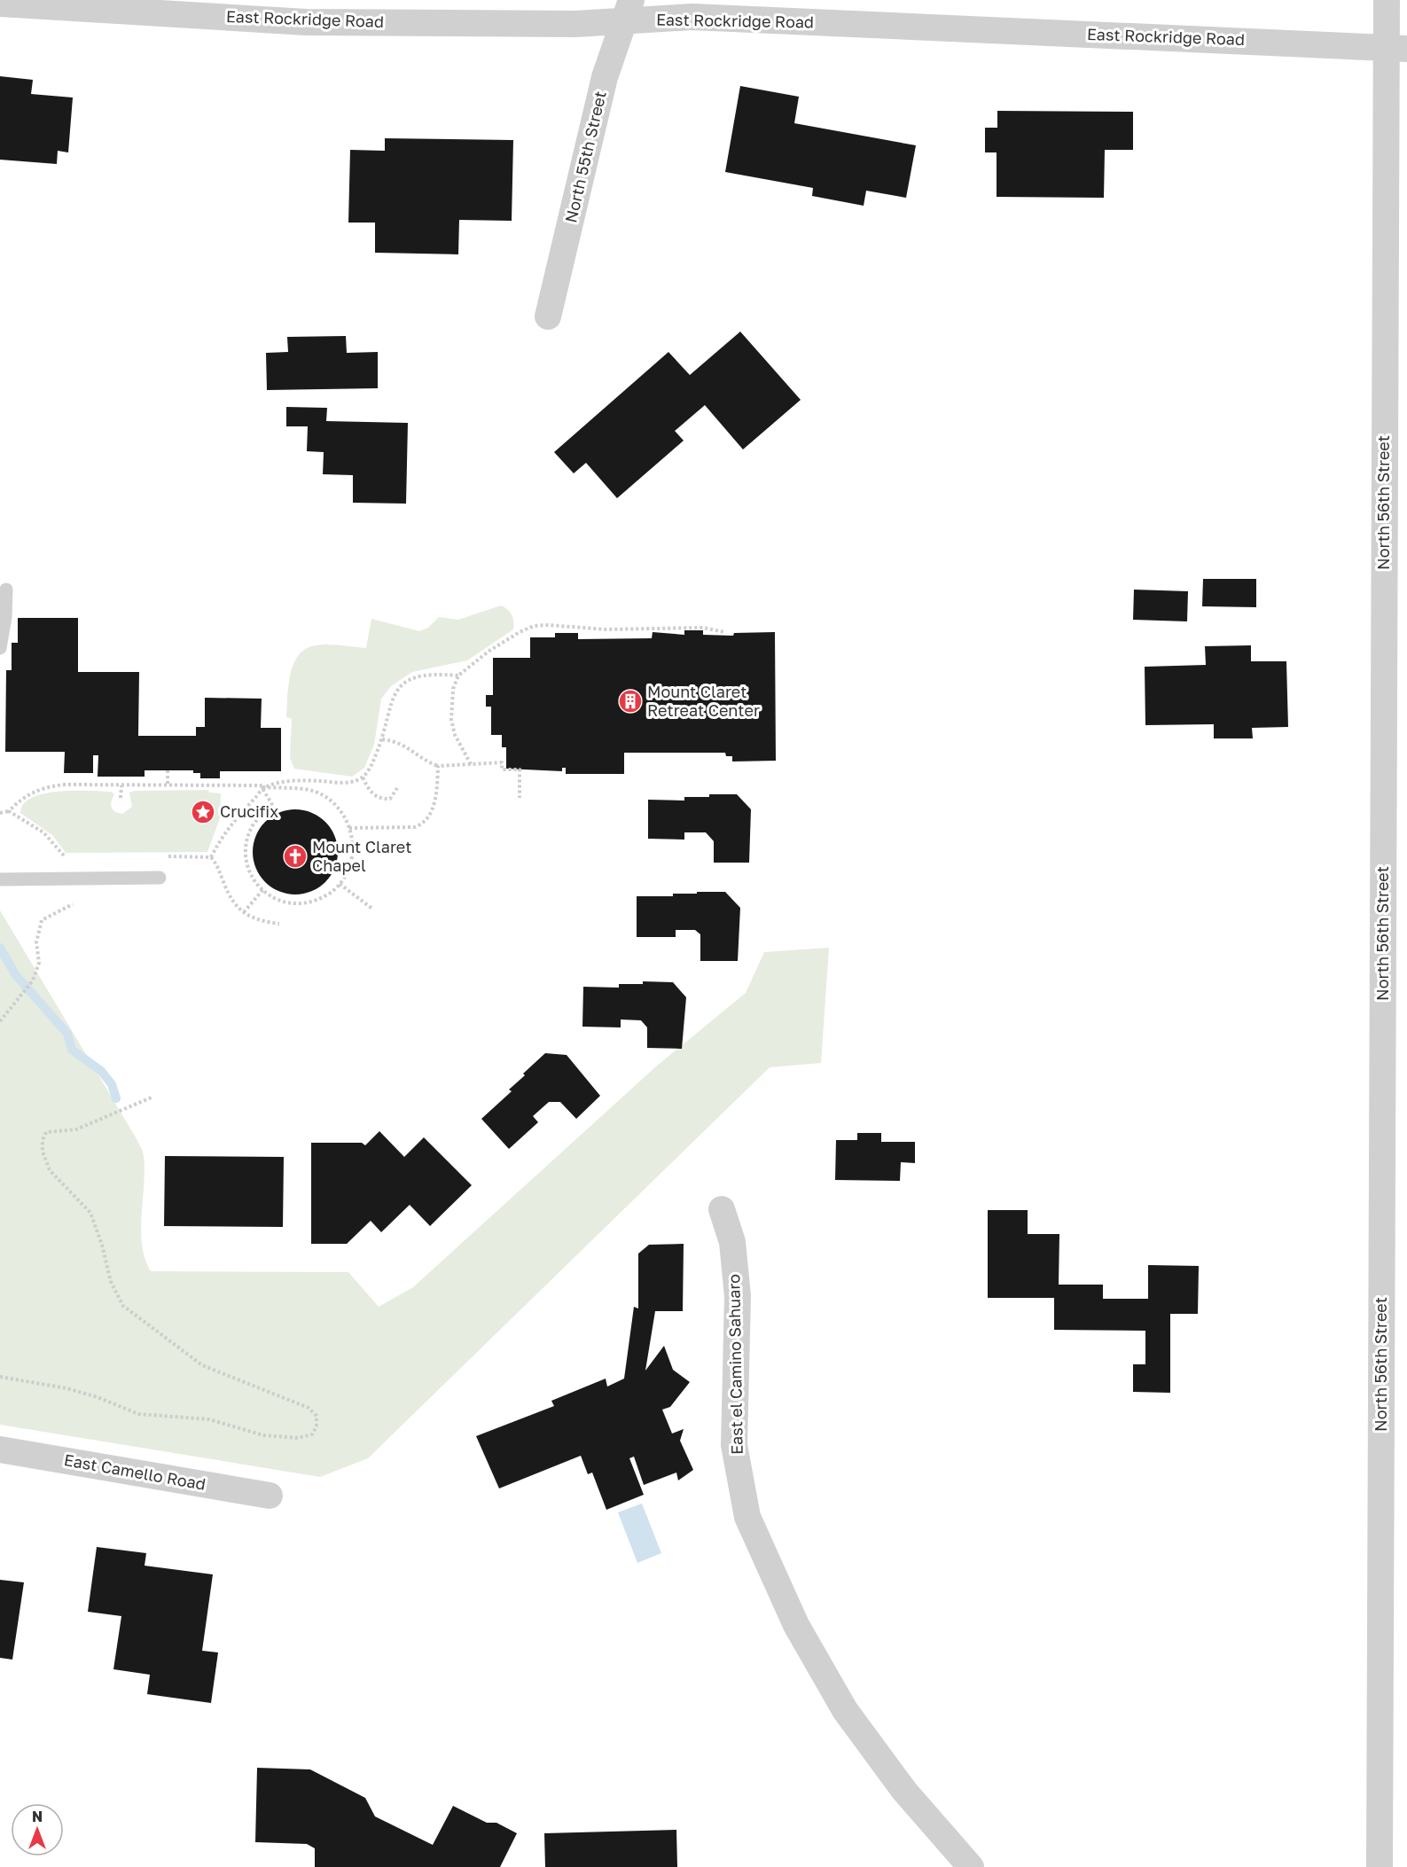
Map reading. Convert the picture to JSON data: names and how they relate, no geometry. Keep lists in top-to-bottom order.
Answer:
{
  "streets": {
    "street": [
      "East Rockridge Road",
      "North 55th Street",
      "North 56th Street",
      "East el Camino Sahuaro",
      "East Camello Road"
    ]
  },
  "crossings": [
    ["East Rockridge Road", "North 55th Street"],
    ["East Rockridge Road", "North 56th Street"]
  ],
  "places": {
    "building": ["Mount Claret Retreat Center"],
    "place": ["Crucifix"],
    "church": ["Mount Claret Chapel"]
  },
  "north": "top"
}
